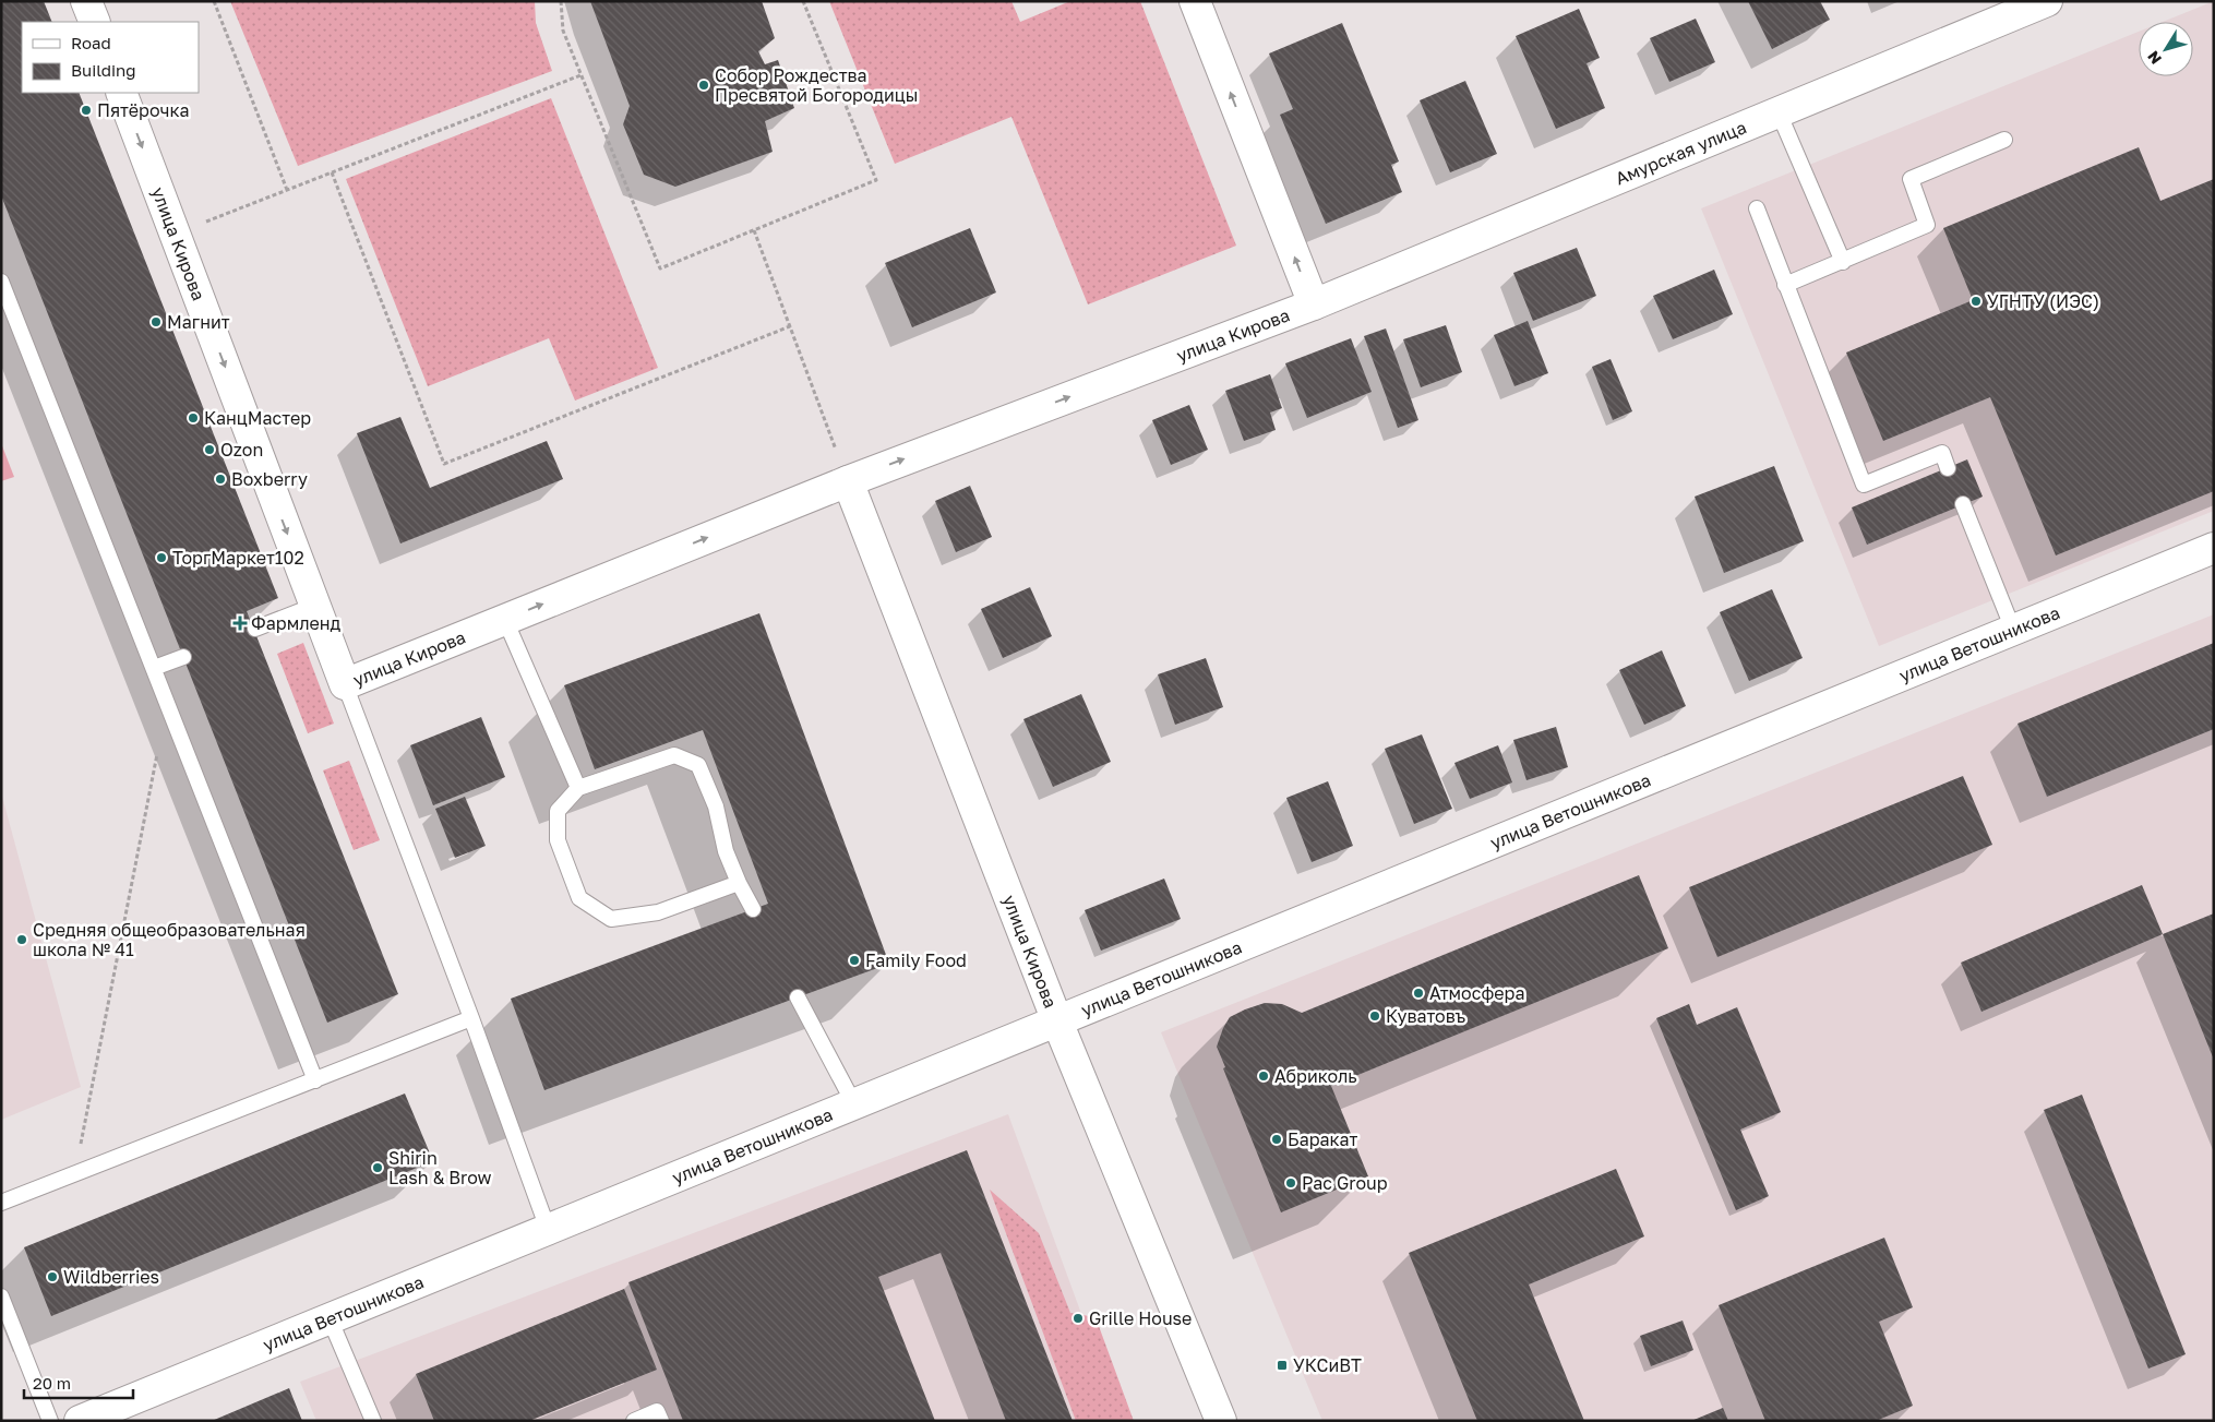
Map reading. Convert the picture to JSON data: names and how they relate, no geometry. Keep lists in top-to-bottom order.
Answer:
{
  "streets": {
    "street": ["Амурская улица", "улица Кирова", "улица Ветошникова"]
  },
  "crossings": [
    ["Амурская улица", "улица Кирова"],
    ["улица Кирова", "улица Ветошникова"]
  ],
  "places": {
    "other": [
      "Собор Рождества Пресвятой Богородицы",
      "Пятёрочка",
      "УГНТУ (ИЭС)",
      "Магнит",
      "КанцМастер",
      "Ozon",
      "Boxberry",
      "ТоргМаркет102",
      "Средняя общеобразовательная школа № 41",
      "Family Food",
      "Атмосфера",
      "Куватовъ",
      "Абриколь",
      "Баракат",
      "Shirin Lash & Brow",
      "Pac Group",
      "Wildberries",
      "Grille House"
    ],
    "health": ["Фармленд"],
    "transit": ["УКСиВТ"]
  },
  "legend": ["Road", "Building"],
  "scale_bar": "20 m",
  "north": "bottom left"
}
